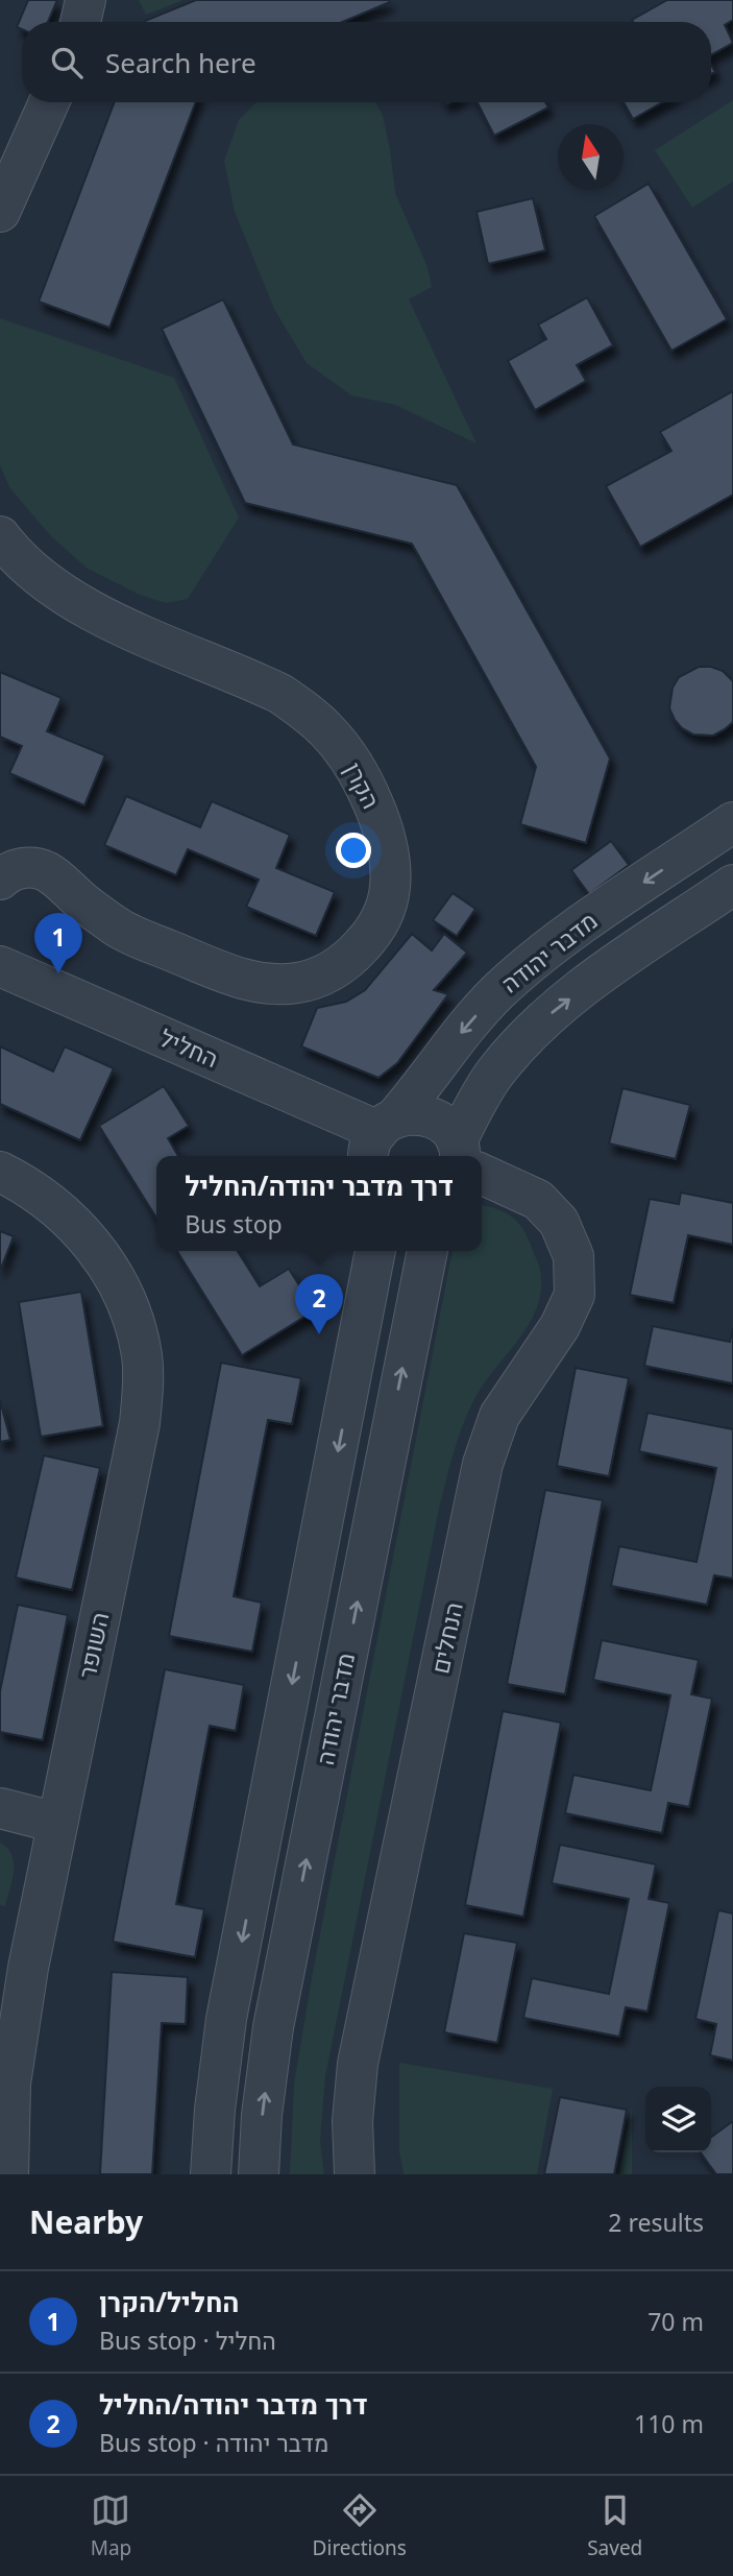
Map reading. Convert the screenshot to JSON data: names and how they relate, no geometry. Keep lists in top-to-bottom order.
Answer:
{
  "streets": {
    "street": [
      "הקרן",
      "מדבר יהודה",
      "החליל",
      "הנחלים",
      "השופר"
    ]
  },
  "crossings": [
    ["מדבר יהודה", "החליל"],
    ["מדבר יהודה", "הנחלים"],
    ["החליל", "הנחלים"]
  ],
  "north": "top",
  "page": {
    "search": "Search here",
    "pins": ["1", "2"],
    "popup": ["דרך מדבר יהודה/החליל", "Bus stop"],
    "heading": ["Nearby", "2 results"],
    "list": [
      {
        "mark": "1",
        "name": "החליל/הקרן",
        "note": "Bus stop · החליל",
        "value": "70 m"
      },
      {
        "mark": "2",
        "name": "דרך מדבר יהודה/החליל",
        "note": "Bus stop · מדבר יהודה",
        "value": "110 m"
      }
    ],
    "nav": ["Map", "Directions", "Saved"]
  }
}
